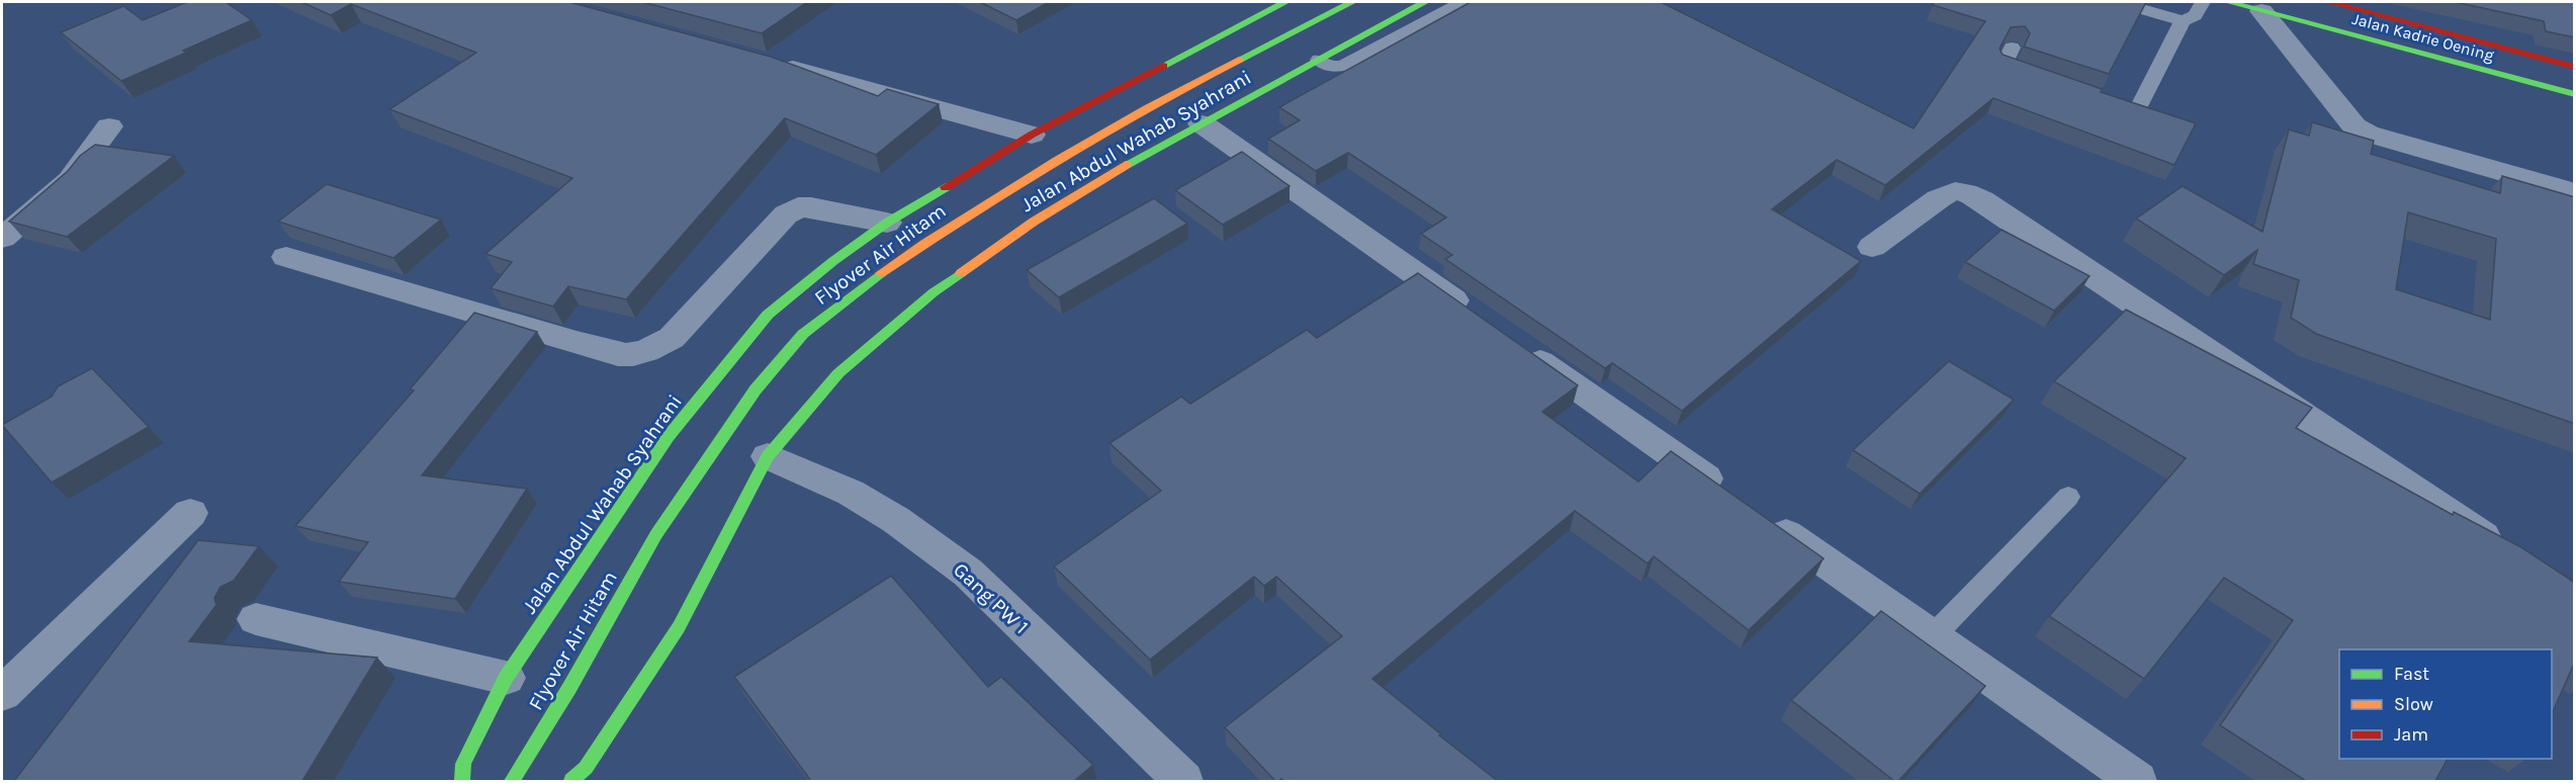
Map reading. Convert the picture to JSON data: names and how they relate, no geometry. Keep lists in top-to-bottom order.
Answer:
{
  "streets": {
    "main road": ["Jalan Kadrie Oening", "Jalan Abdul Wahab Syahrani", "Flyover Air Hitam"],
    "street": ["Gang PW 1"]
  },
  "crossings": [
    ["Jalan Abdul Wahab Syahrani", "Gang PW 1"]
  ],
  "legend": ["Fast", "Slow", "Jam"]
}
